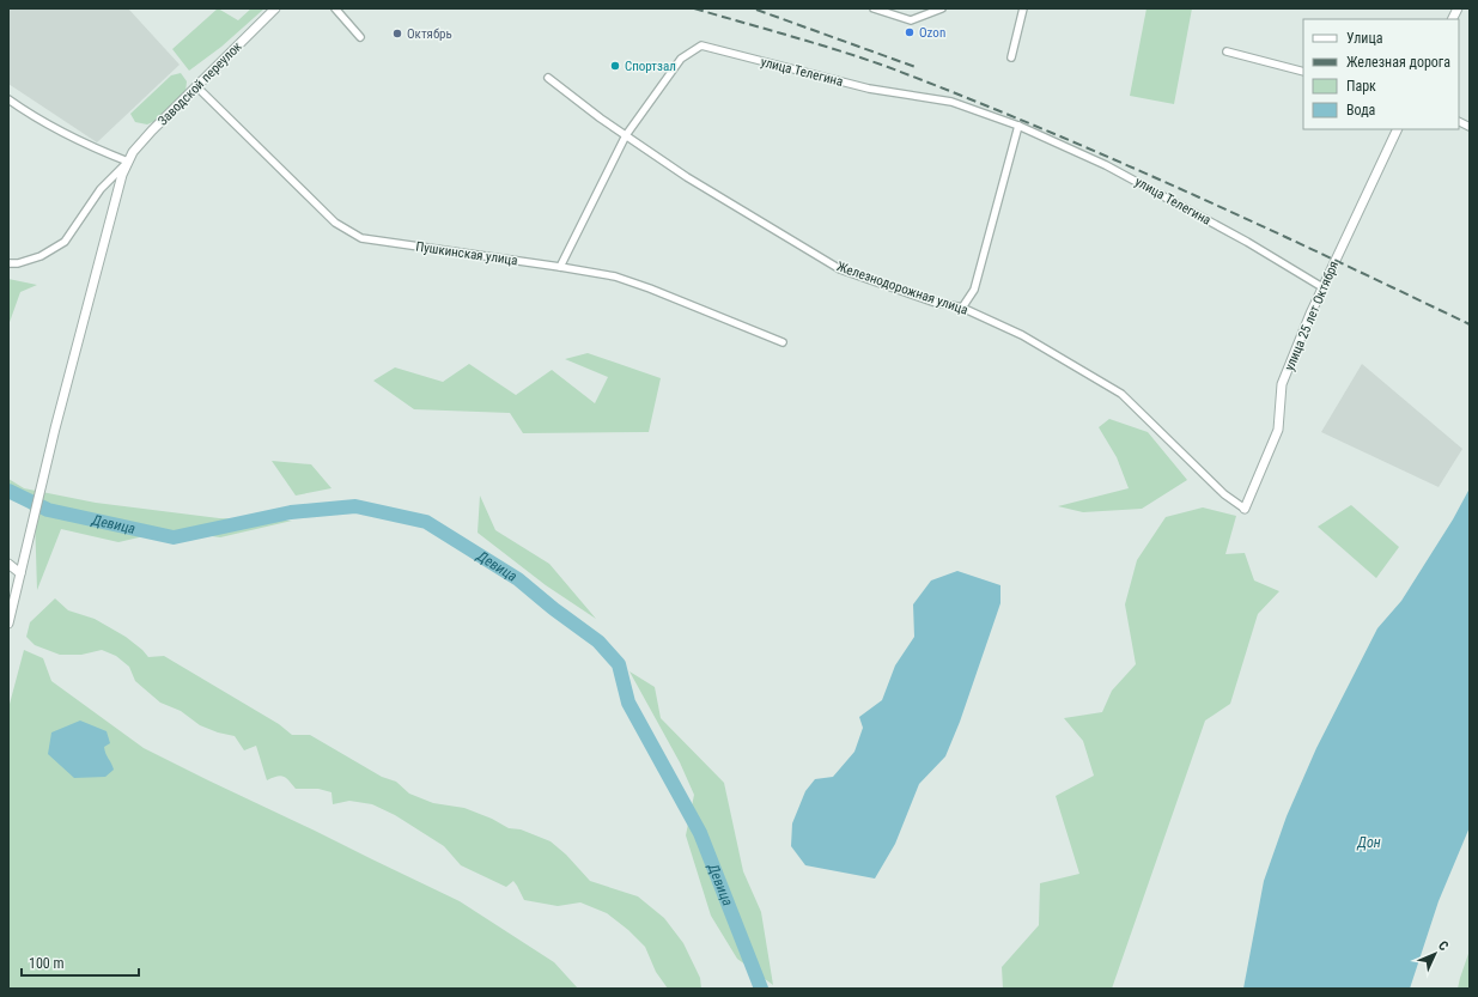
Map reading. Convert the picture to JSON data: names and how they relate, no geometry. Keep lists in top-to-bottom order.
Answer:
{
  "streets": {
    "street": [
      "улица Телегина",
      "Заводской переулок",
      "Пушкинская улица",
      "Железнодорожная улица",
      "улица 25 лет Октября"
    ]
  },
  "crossings": [
    ["улица Телегина", "Пушкинская улица"],
    ["улица Телегина", "Железнодорожная улица"],
    ["улица Телегина", "улица 25 лет Октября"],
    ["Заводской переулок", "Пушкинская улица"],
    ["Железнодорожная улица", "улица 25 лет Октября"]
  ],
  "water": ["Девица", "Дон"],
  "places": ["Ozon", "Октябрь", "Спортзал"],
  "legend": [
    "Улица",
    "Железная дорога",
    "Парк",
    "Вода"
  ],
  "scale_bar": "100 m",
  "north": "top right"
}
